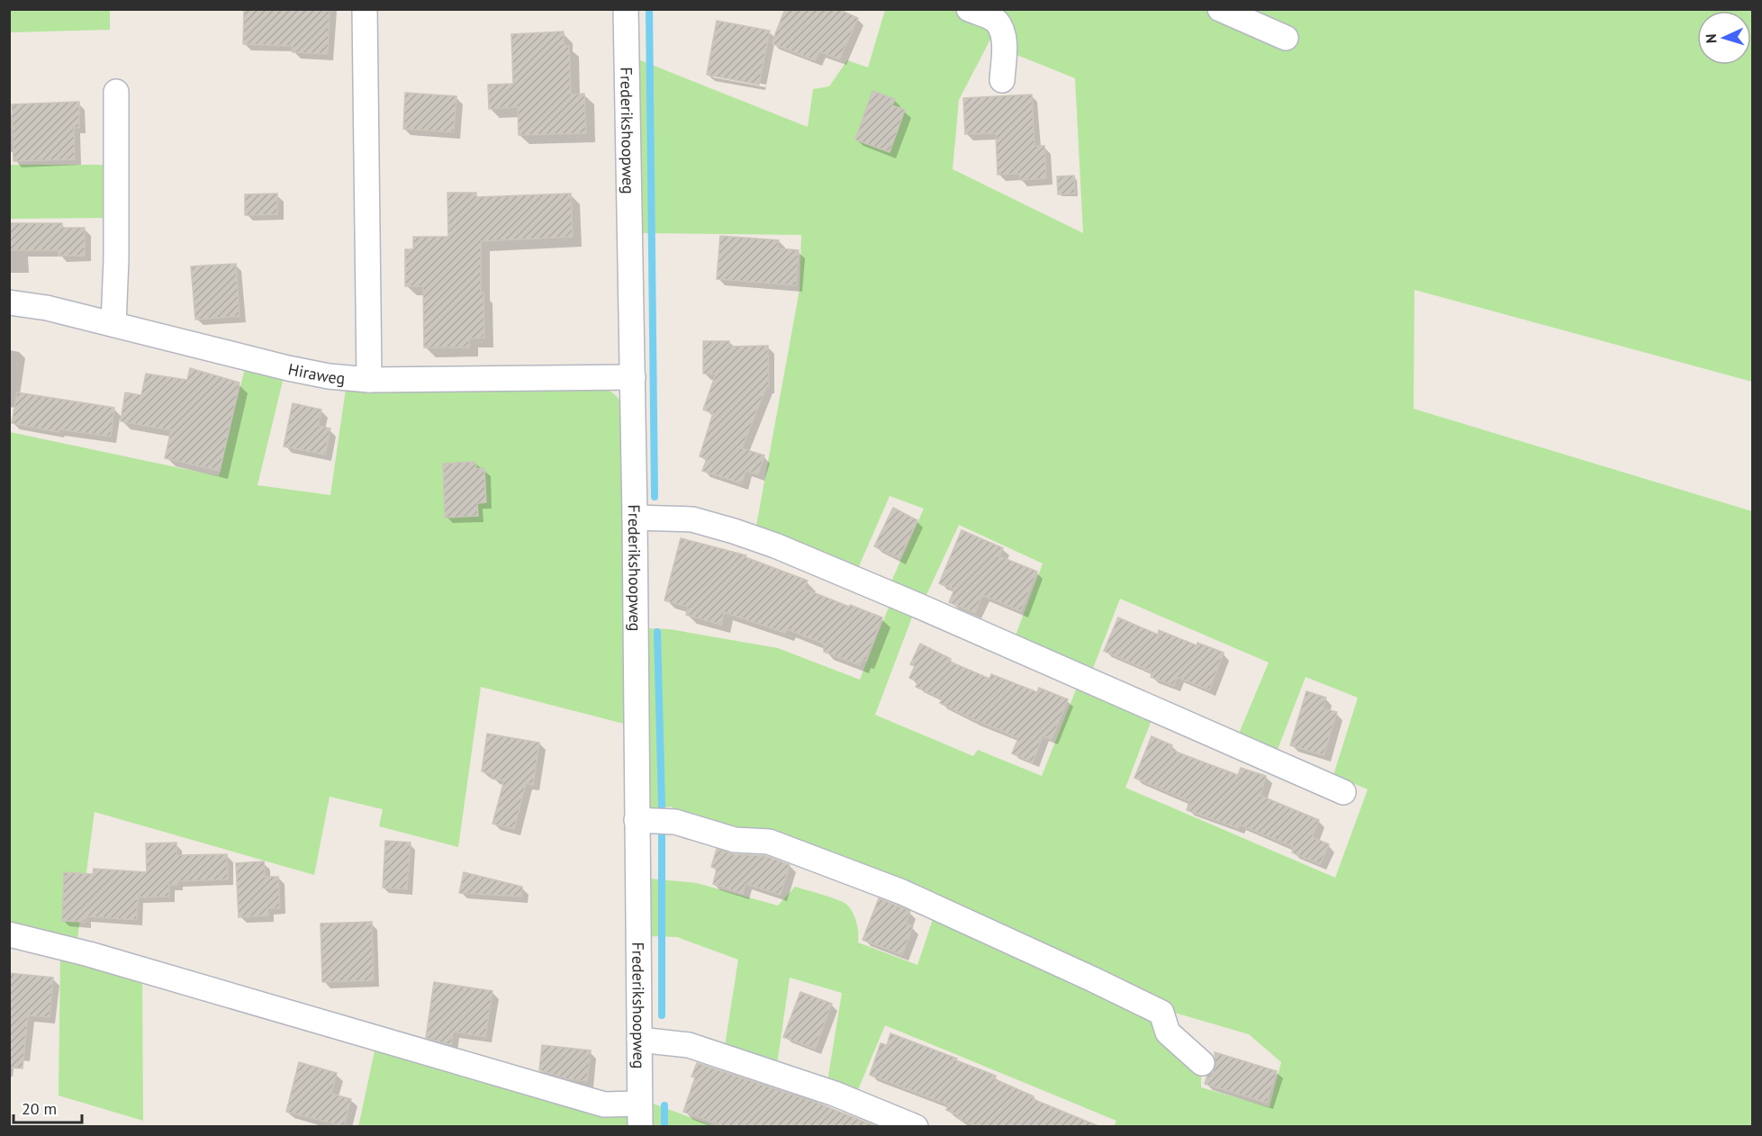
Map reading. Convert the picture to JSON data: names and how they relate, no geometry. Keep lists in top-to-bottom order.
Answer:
{
  "streets": {
    "street": ["Frederikshoopweg", "Hiraweg"]
  },
  "crossings": [
    ["Frederikshoopweg", "Hiraweg"]
  ],
  "scale_bar": "20 m",
  "north": "left"
}
